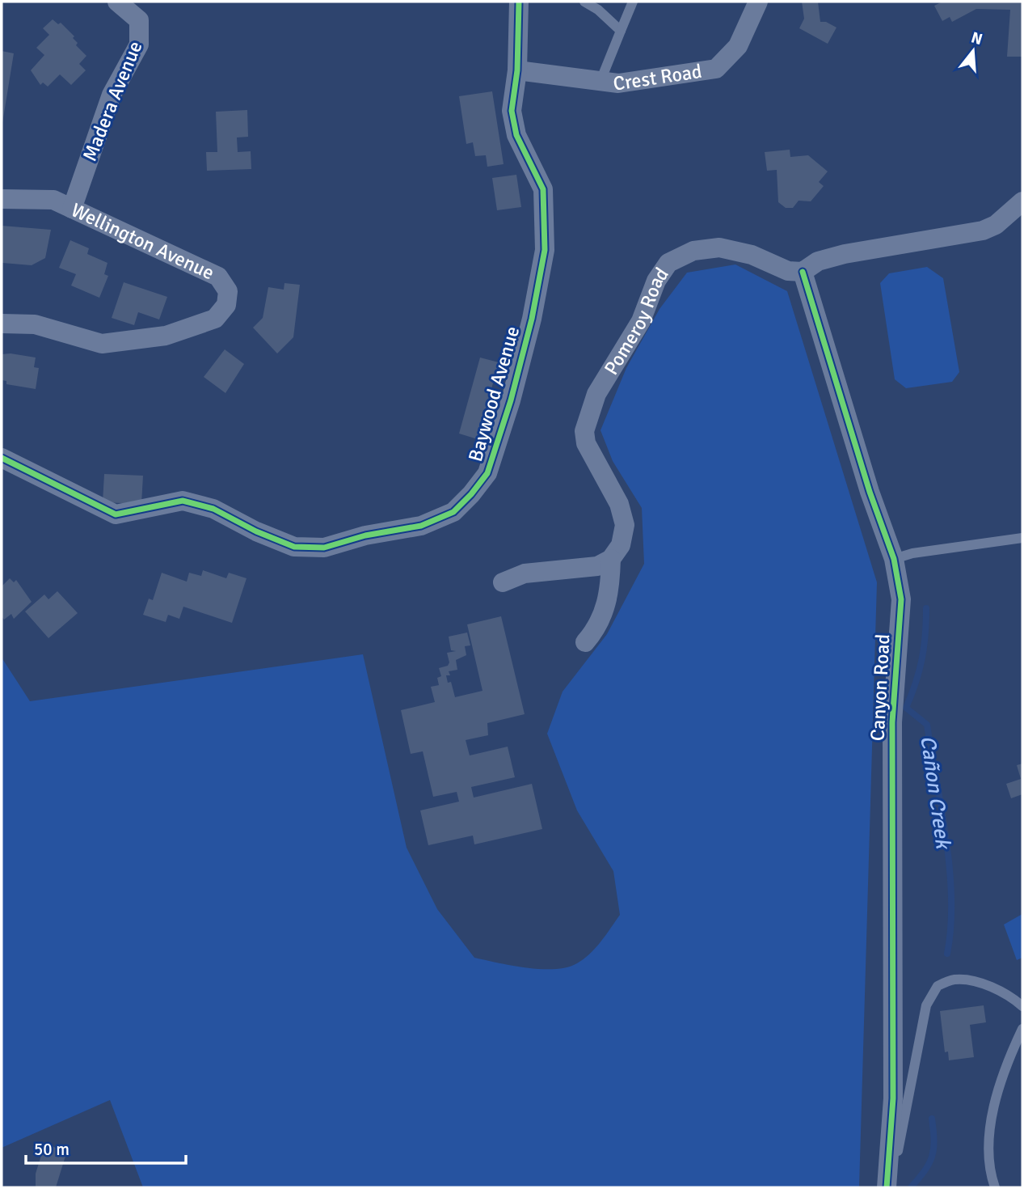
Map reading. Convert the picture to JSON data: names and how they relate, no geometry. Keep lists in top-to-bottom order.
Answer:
{
  "streets": {
    "street": [
      "Crest Road",
      "Madera Avenue",
      "Wellington Avenue",
      "Pomeroy Road",
      "Baywood Avenue",
      "Canyon Road"
    ]
  },
  "crossings": [
    ["Crest Road", "Baywood Avenue"],
    ["Madera Avenue", "Wellington Avenue"],
    ["Pomeroy Road", "Canyon Road"]
  ],
  "water": ["Cañon Creek"],
  "scale_bar": "50 m",
  "north": "top"
}
